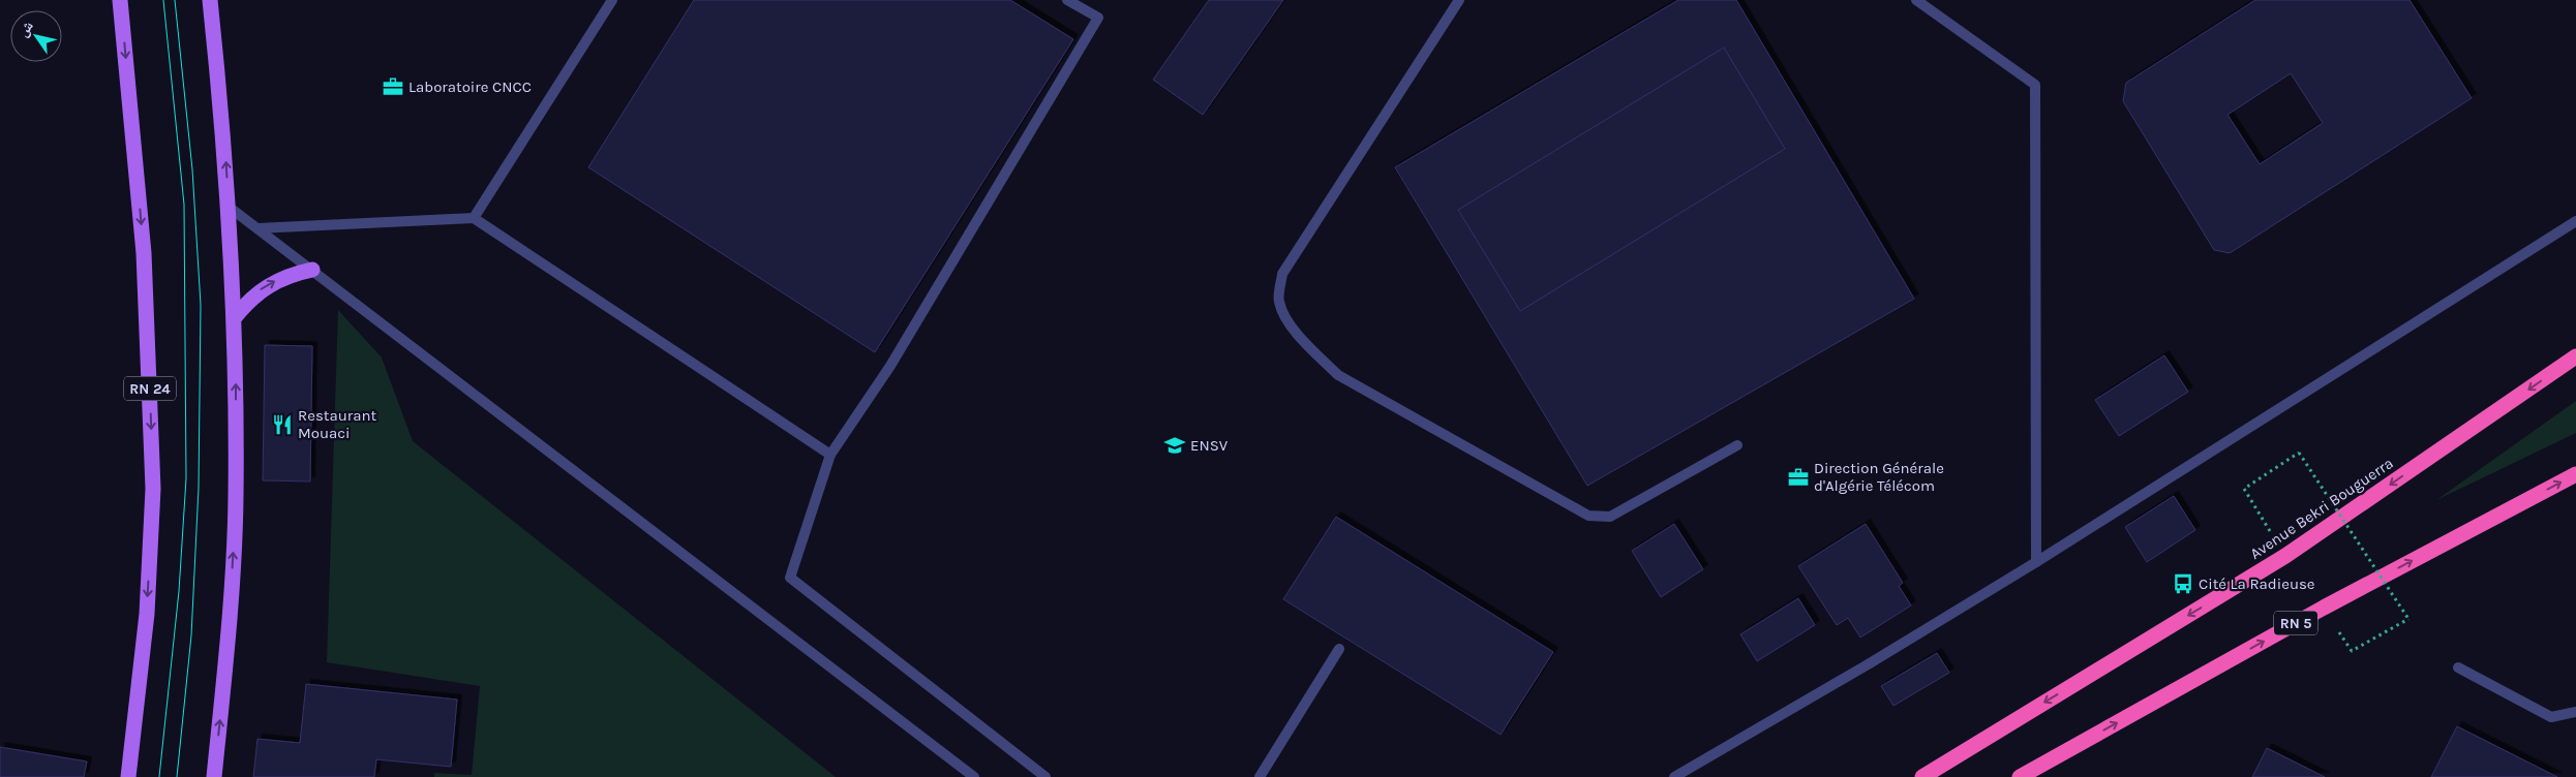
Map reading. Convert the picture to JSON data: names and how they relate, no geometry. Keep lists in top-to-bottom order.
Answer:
{
  "streets": {
    "highway": ["Avenue Bekri Bouguerra", "RN 5"],
    "main road": ["RN 24"]
  },
  "places": {
    "office": ["Laboratoire CNCC", "Direction Générale d'Algérie Télécom"],
    "restaurant": ["Restaurant Mouaci"],
    "school or university": ["ENSV"],
    "bus stop": ["Cité La Radieuse"]
  },
  "north": "top left"
}
